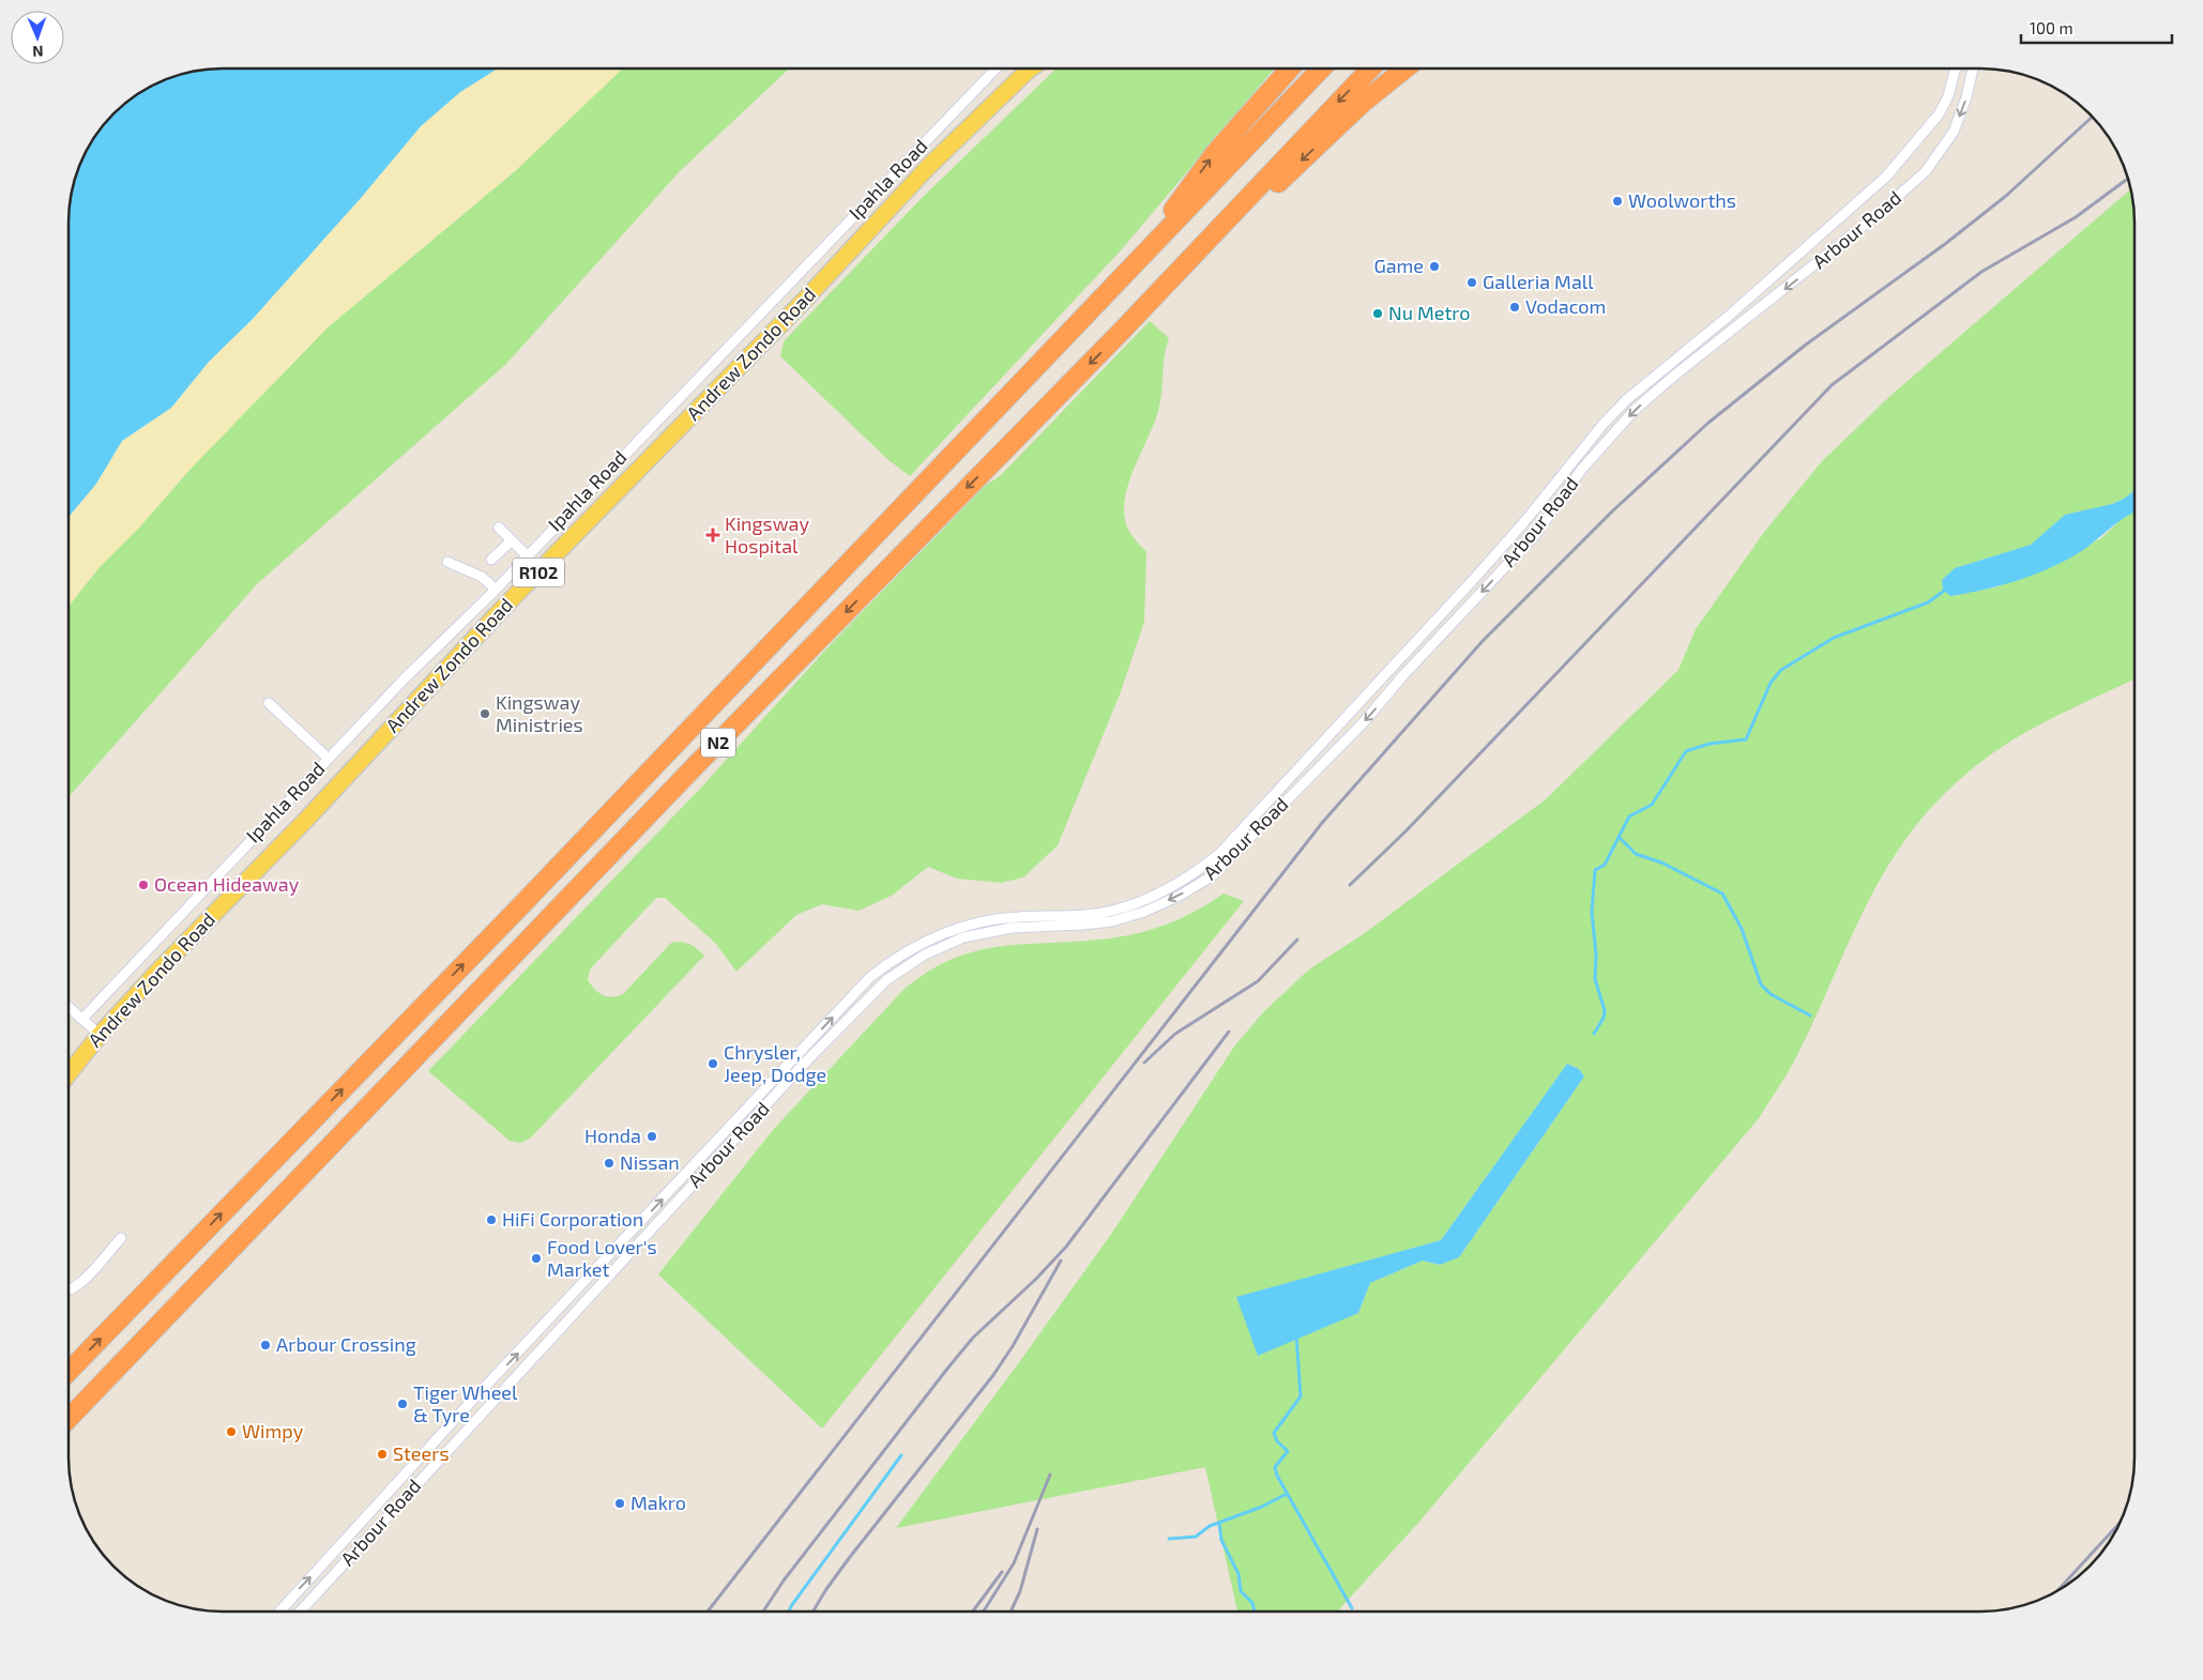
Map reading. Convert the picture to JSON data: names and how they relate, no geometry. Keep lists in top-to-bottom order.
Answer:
{
  "streets": {
    "highway": ["N2"],
    "main road": ["Andrew Zondo Road", "R102"],
    "street": ["Ipahla Road", "Arbour Road"]
  },
  "places": {
    "other": [
      "Woolworths",
      "Game",
      "Galleria Mall",
      "Vodacom",
      "Nu Metro",
      "Kingsway Ministries",
      "Ocean Hideaway",
      "Chrysler, Jeep, Dodge",
      "Honda",
      "Nissan",
      "HiFi Corporation",
      "Food Lover's Market",
      "Arbour Crossing",
      "Tiger Wheel & Tyre",
      "Wimpy",
      "Steers",
      "Makro"
    ],
    "health": ["Kingsway Hospital"]
  },
  "scale_bar": "100 m",
  "north": "bottom"
}
